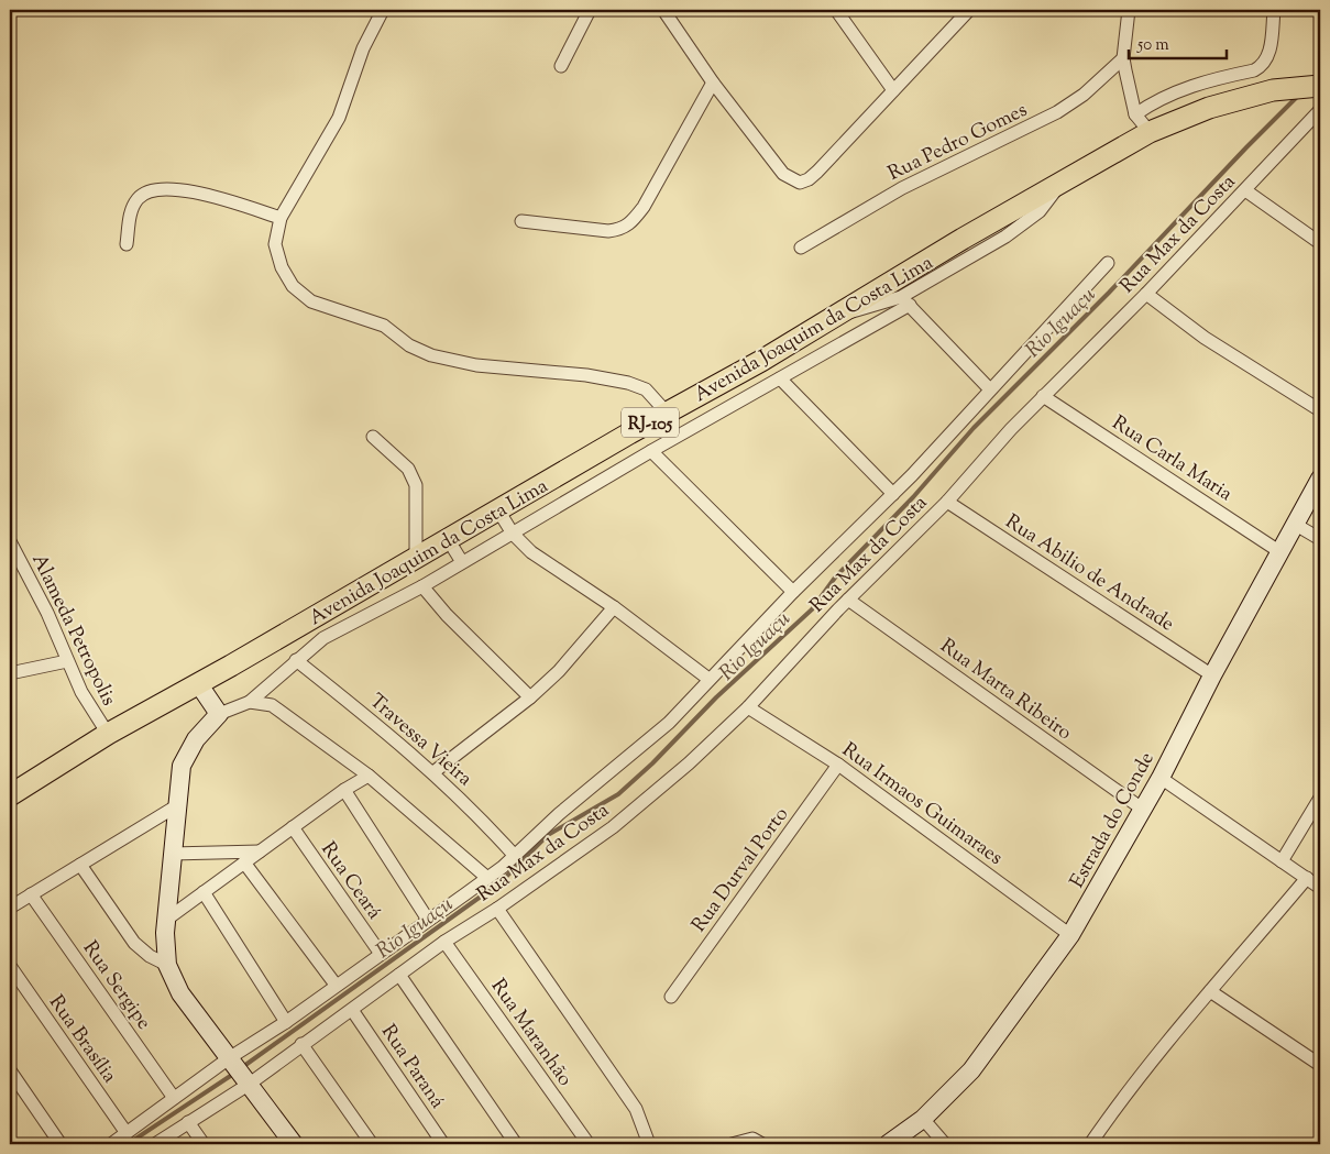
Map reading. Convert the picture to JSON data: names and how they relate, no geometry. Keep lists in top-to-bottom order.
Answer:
{
  "streets": {
    "main road": ["Avenida Joaquim da Costa Lima", "RJ-105"],
    "street": [
      "Rua Pedro Gomes",
      "Rua Max da Costa",
      "Rua Carla Maria",
      "Rua Abilio de Andrade",
      "Alameda Petropolis",
      "Rua Marta Ribeiro",
      "Travessa Vieira",
      "Rua Irmaos Guimaraes",
      "Estrada do Conde",
      "Rua Durval Porto",
      "Rua Ceará",
      "Rua Sergipe",
      "Rua Maranhão",
      "Rua Brasília",
      "Rua Paraná"
    ]
  },
  "crossings": [
    ["Rua Max da Costa", "Rua Carla Maria"],
    ["Rua Max da Costa", "Rua Abilio de Andrade"],
    ["Rua Max da Costa", "Rua Marta Ribeiro"],
    ["Rua Max da Costa", "Travessa Vieira"],
    ["Rua Max da Costa", "Rua Irmaos Guimaraes"],
    ["Rua Max da Costa", "Rua Ceará"],
    ["Rua Max da Costa", "Rua Sergipe"],
    ["Rua Max da Costa", "Rua Maranhão"],
    ["Rua Max da Costa", "Rua Brasília"],
    ["Rua Max da Costa", "Rua Paraná"],
    ["Avenida Joaquim da Costa Lima", "Alameda Petropolis"],
    ["Rua Carla Maria", "Estrada do Conde"],
    ["Rua Abilio de Andrade", "Estrada do Conde"],
    ["Rua Marta Ribeiro", "Estrada do Conde"],
    ["Rua Irmaos Guimaraes", "Estrada do Conde"],
    ["Rua Irmaos Guimaraes", "Rua Durval Porto"]
  ],
  "water": ["Rio Iguaçu"],
  "scale_bar": "50 m"
}
